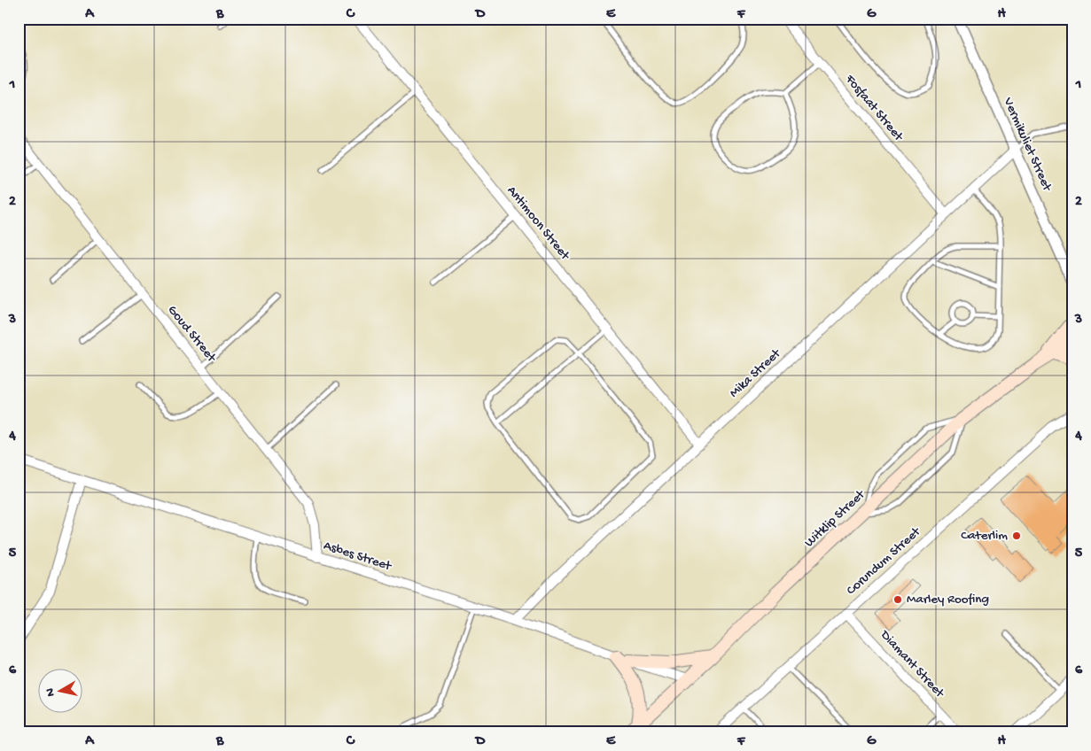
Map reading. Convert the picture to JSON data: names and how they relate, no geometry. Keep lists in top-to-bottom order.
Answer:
{
  "streets": {
    "main road": ["Witklip Street"],
    "street": [
      "Fosfaat Street",
      "Vermikuliet Street",
      "Antimoon Street",
      "Goud Street",
      "Mika Street",
      "Asbes Street",
      "Corundum Street",
      "Diamant Street"
    ]
  },
  "crossings": [
    ["Fosfaat Street", "Mika Street"],
    ["Vermikuliet Street", "Mika Street"],
    ["Antimoon Street", "Mika Street"],
    ["Goud Street", "Asbes Street"],
    ["Mika Street", "Asbes Street"],
    ["Witklip Street", "Asbes Street"],
    ["Corundum Street", "Diamant Street"]
  ],
  "places": ["Caterlim", "Marley Roofing"],
  "north": "left",
  "grid": {
    "columns": [
      "A",
      "B",
      "C",
      "D",
      "E",
      "F",
      "G",
      "H"
    ],
    "rows": [
      "1",
      "2",
      "3",
      "4",
      "5",
      "6"
    ]
  }
}
